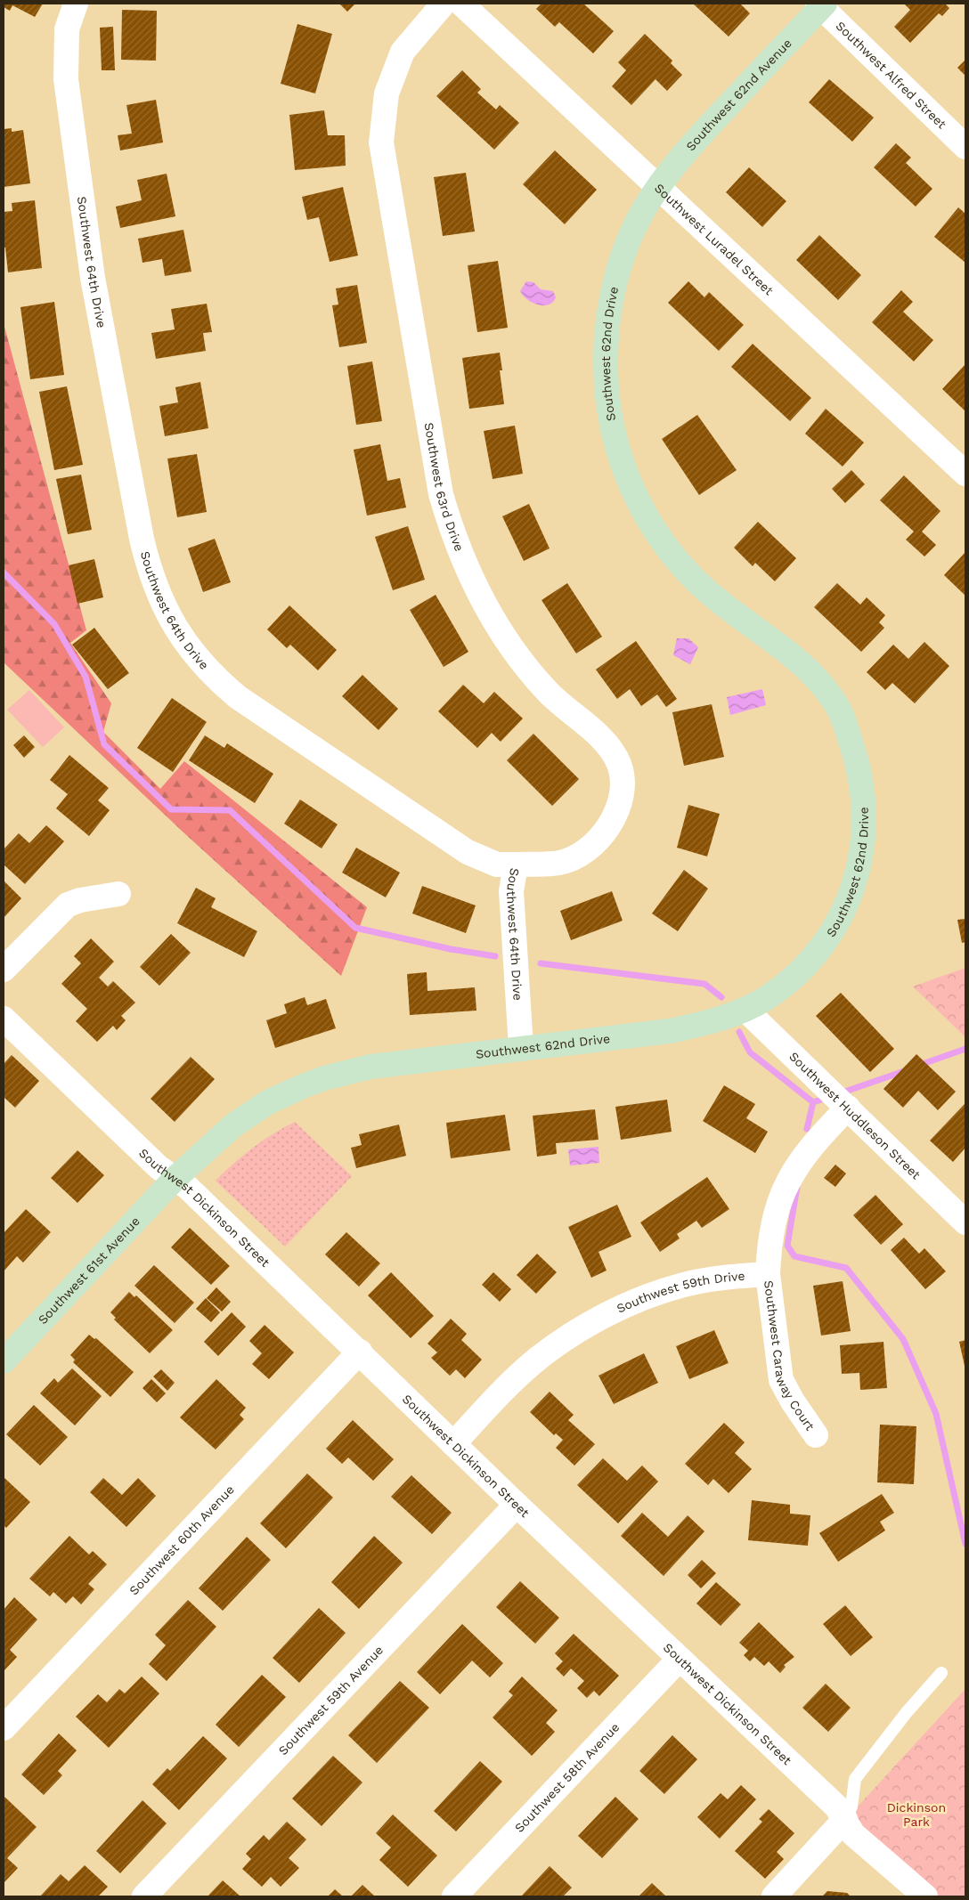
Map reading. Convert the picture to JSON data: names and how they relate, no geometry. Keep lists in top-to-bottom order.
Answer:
{
  "streets": {
    "street": [
      "Southwest Alfred Street",
      "Southwest 62nd Avenue",
      "Southwest Luradel Street",
      "Southwest 64th Drive",
      "Southwest 62nd Drive",
      "Southwest 63rd Drive",
      "Southwest Huddleson Street",
      "Southwest Dickinson Street",
      "Southwest 61st Avenue",
      "Southwest 59th Drive",
      "Southwest Caraway Court",
      "Southwest 60th Avenue",
      "Southwest 59th Avenue",
      "Southwest 58th Avenue"
    ]
  },
  "crossings": [
    ["Southwest Alfred Street", "Southwest 62nd Avenue"],
    ["Southwest 62nd Avenue", "Southwest Luradel Street"],
    ["Southwest 62nd Avenue", "Southwest 62nd Drive"],
    ["Southwest Luradel Street", "Southwest 62nd Drive"],
    ["Southwest 64th Drive", "Southwest 62nd Drive"],
    ["Southwest 64th Drive", "Southwest 63rd Drive"],
    ["Southwest 62nd Drive", "Southwest Huddleson Street"],
    ["Southwest 62nd Drive", "Southwest Dickinson Street"],
    ["Southwest 62nd Drive", "Southwest 61st Avenue"],
    ["Southwest Dickinson Street", "Southwest 61st Avenue"],
    ["Southwest Dickinson Street", "Southwest 59th Drive"],
    ["Southwest Dickinson Street", "Southwest 60th Avenue"],
    ["Southwest Dickinson Street", "Southwest 59th Avenue"],
    ["Southwest Dickinson Street", "Southwest 58th Avenue"],
    ["Southwest 59th Drive", "Southwest Caraway Court"]
  ],
  "parks": ["Dickinson Park"]
}
